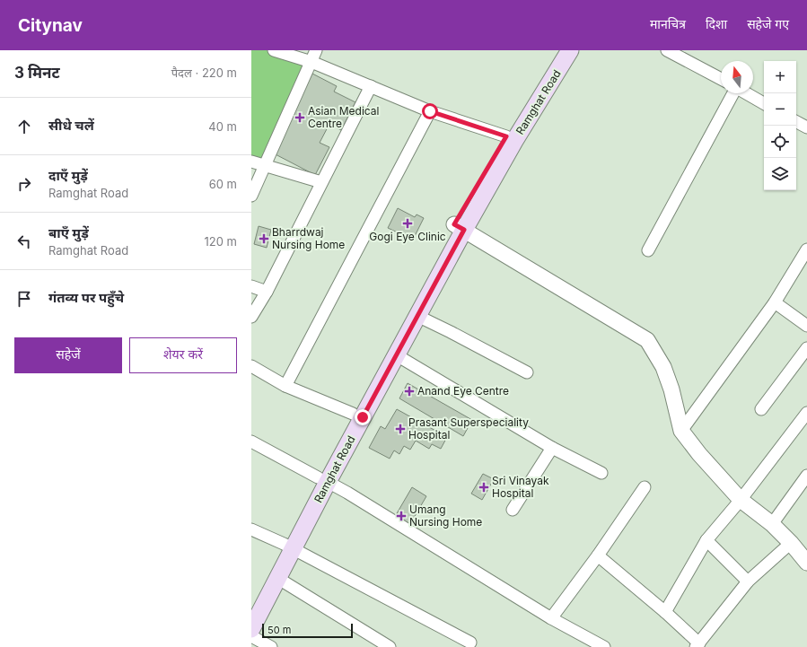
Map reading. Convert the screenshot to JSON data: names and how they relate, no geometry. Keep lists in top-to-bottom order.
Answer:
{
  "streets": {
    "main road": ["Ramghat Road"]
  },
  "places": {
    "health": [
      "Asian Medical Centre",
      "Gogi Eye Clinic",
      "Bharrdwaj Nursing Home",
      "Anand Eye Centre",
      "Prasant Superspeciality Hospital",
      "Sri Vinayak Hospital",
      "Umang Nursing Home"
    ]
  },
  "scale_bar": "50 m",
  "north": "top",
  "page": {
    "header": "Citynav",
    "nav": ["मानचित्र", "दिशा", "सहेजे गए"],
    "heading": ["3 मिनट", "पैदल · 220 m"],
    "map_buttons": ["+", "−"],
    "list": [
      ["सीधे चलें", "40 m"],
      ["दाएँ मुड़ें", "Ramghat Road", "60 m"],
      ["बाएँ मुड़ें", "Ramghat Road", "120 m"],
      "गंतव्य पर पहुँचे"
    ],
    "buttons": ["सहेजें", "शेयर करें"],
    "scale": "50 m"
  }
}
